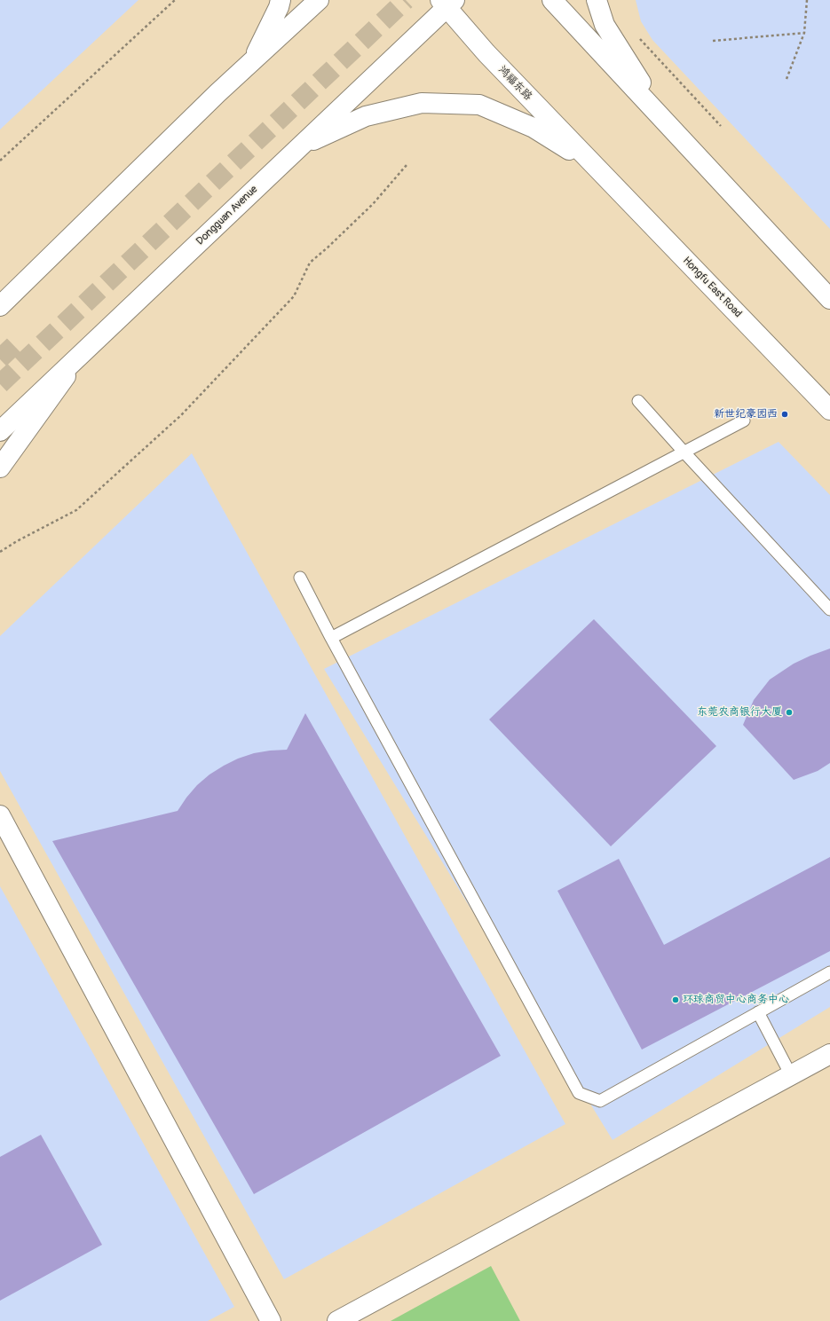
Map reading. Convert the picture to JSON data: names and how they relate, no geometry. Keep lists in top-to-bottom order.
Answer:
{
  "streets": {
    "main road": ["鸿福东路", "Dongguan Avenue", "Hongfu East Road"]
  },
  "crossings": [
    ["鸿福东路", "Dongguan Avenue"],
    ["鸿福东路", "Hongfu East Road"]
  ],
  "places": ["新世纪豪园西", "东莞农商银行大厦", "环球商贸中心商务中心"]
}
